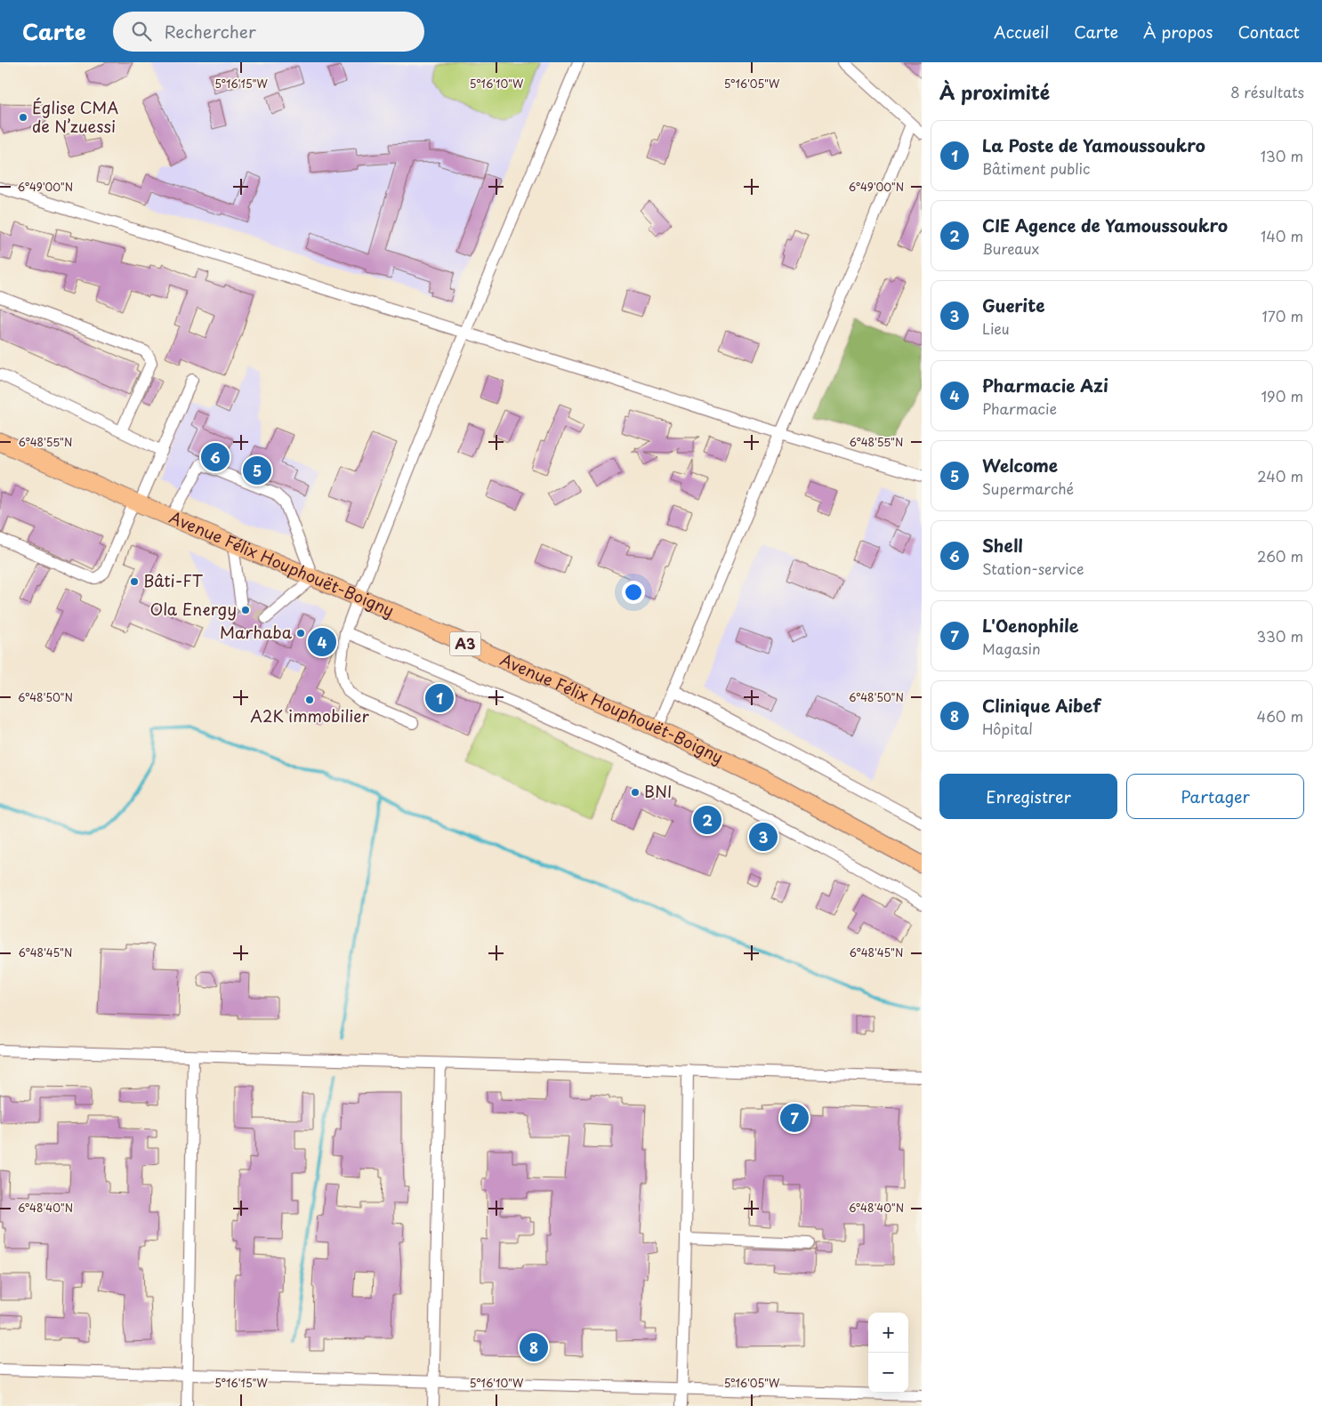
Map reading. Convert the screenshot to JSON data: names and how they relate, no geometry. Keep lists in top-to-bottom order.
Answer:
{
  "streets": {
    "highway": ["Avenue Félix Houphouët-Boigny", "A3"]
  },
  "places": [
    "Église CMA de N’zuessi",
    "Bâti-FT",
    "Ola Energy",
    "Marhaba",
    "A2K immobilier",
    "BNI"
  ],
  "page": {
    "header": "Carte",
    "search": "Rechercher",
    "nav": [
      "Accueil",
      "Carte",
      "À propos",
      "Contact"
    ],
    "heading": ["À proximité", "8 résultats"],
    "list": [
      {
        "mark": "1",
        "name": "La Poste de Yamoussoukro",
        "note": "Bâtiment public",
        "value": "130 m"
      },
      {
        "mark": "2",
        "name": "CIE Agence de Yamoussoukro",
        "note": "Bureaux",
        "value": "140 m"
      },
      {
        "mark": "3",
        "name": "Guerite",
        "note": "Lieu",
        "value": "170 m"
      },
      {
        "mark": "4",
        "name": "Pharmacie Azi",
        "note": "Pharmacie",
        "value": "190 m"
      },
      {
        "mark": "5",
        "name": "Welcome",
        "note": "Supermarché",
        "value": "240 m"
      },
      {
        "mark": "6",
        "name": "Shell",
        "note": "Station-service",
        "value": "260 m"
      },
      {
        "mark": "7",
        "name": "L'Oenophile",
        "note": "Magasin",
        "value": "330 m"
      },
      {
        "mark": "8",
        "name": "Clinique Aibef",
        "note": "Hôpital",
        "value": "460 m"
      }
    ],
    "pins": [
      "6",
      "5",
      "4",
      "1",
      "2",
      "3",
      "7",
      "8"
    ],
    "buttons": ["Enregistrer", "Partager"],
    "map_buttons": ["+", "−"]
  },
  "coordinates": [
    "5°16'15\"W",
    "5°16'10\"W",
    "5°16'05\"W",
    "6°49'00\"N",
    "6°48'55\"N",
    "6°48'50\"N",
    "6°48'45\"N",
    "6°48'40\"N"
  ]
}
